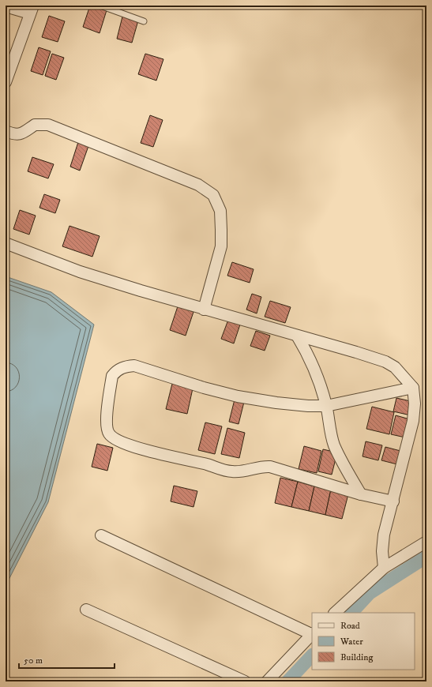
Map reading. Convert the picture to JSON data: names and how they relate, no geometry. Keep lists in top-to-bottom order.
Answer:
{
  "legend": ["Road", "Water", "Building"],
  "scale_bar": "50 m"
}
